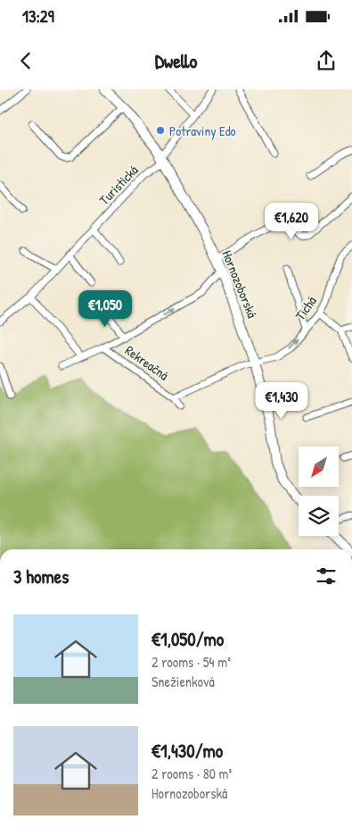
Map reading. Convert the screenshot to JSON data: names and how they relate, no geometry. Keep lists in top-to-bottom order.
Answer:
{
  "streets": {
    "street": [
      "Turistická",
      "Hornozoborská",
      "Tichá",
      "Rekreačná"
    ]
  },
  "crossings": [
    ["Turistická", "Hornozoborská"],
    ["Hornozoborská", "Tichá"],
    ["Hornozoborská", "Rekreačná"],
    ["Tichá", "Rekreačná"]
  ],
  "one_way": ["Tichá"],
  "places": ["Potraviny Edo"],
  "north": "bottom left",
  "page": {
    "status": "13:29",
    "header": "Dwello",
    "price": ["€1,620", "€1,050", "€1,430"],
    "heading": "3 homes",
    "list": [
      {
        "name": "€1,050/mo",
        "note": "2 rooms · 54 m² · Snežienková"
      },
      {
        "name": "€1,430/mo",
        "note": "2 rooms · 80 m² · Hornozoborská"
      }
    ]
  }
}
